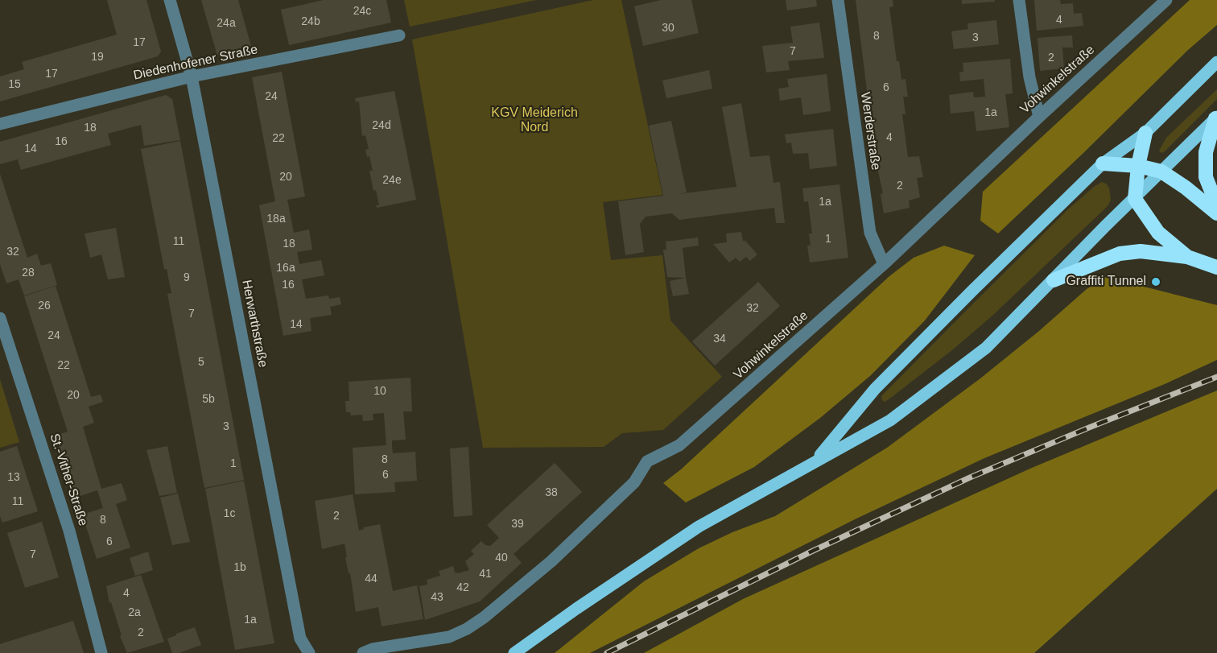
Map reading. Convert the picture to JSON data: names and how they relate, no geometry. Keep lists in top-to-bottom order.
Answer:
{
  "streets": {
    "street": [
      "Diedenhofener Straße",
      "Vohwinkelstraße",
      "Werderstraße",
      "Herwarthstraße",
      "St.-Vither-Straße"
    ]
  },
  "crossings": [
    ["Diedenhofener Straße", "Herwarthstraße"],
    ["Vohwinkelstraße", "Werderstraße"]
  ],
  "parks": ["KGV Meiderich Nord"],
  "places": ["Graffiti Tunnel"],
  "house_numbers": [
    "24c",
    "4",
    "24b",
    "24a",
    "30",
    "8",
    "3",
    "17",
    "7",
    "19",
    "2",
    "17",
    "15",
    "6",
    "24",
    "1a",
    "24d",
    "18",
    "4",
    "22",
    "16",
    "14",
    "20",
    "24e",
    "2",
    "1a",
    "18a",
    "1",
    "11",
    "18",
    "32",
    "16a",
    "28",
    "9",
    "16",
    "26",
    "32",
    "7",
    "14",
    "24",
    "34",
    "5",
    "22",
    "10",
    "20",
    "5b",
    "3",
    "8",
    "1",
    "6",
    "13",
    "38",
    "11",
    "1c",
    "2",
    "8",
    "39",
    "6",
    "7",
    "40",
    "1b",
    "41",
    "44",
    "42",
    "4",
    "43",
    "2a",
    "1a",
    "2"
  ]
}
